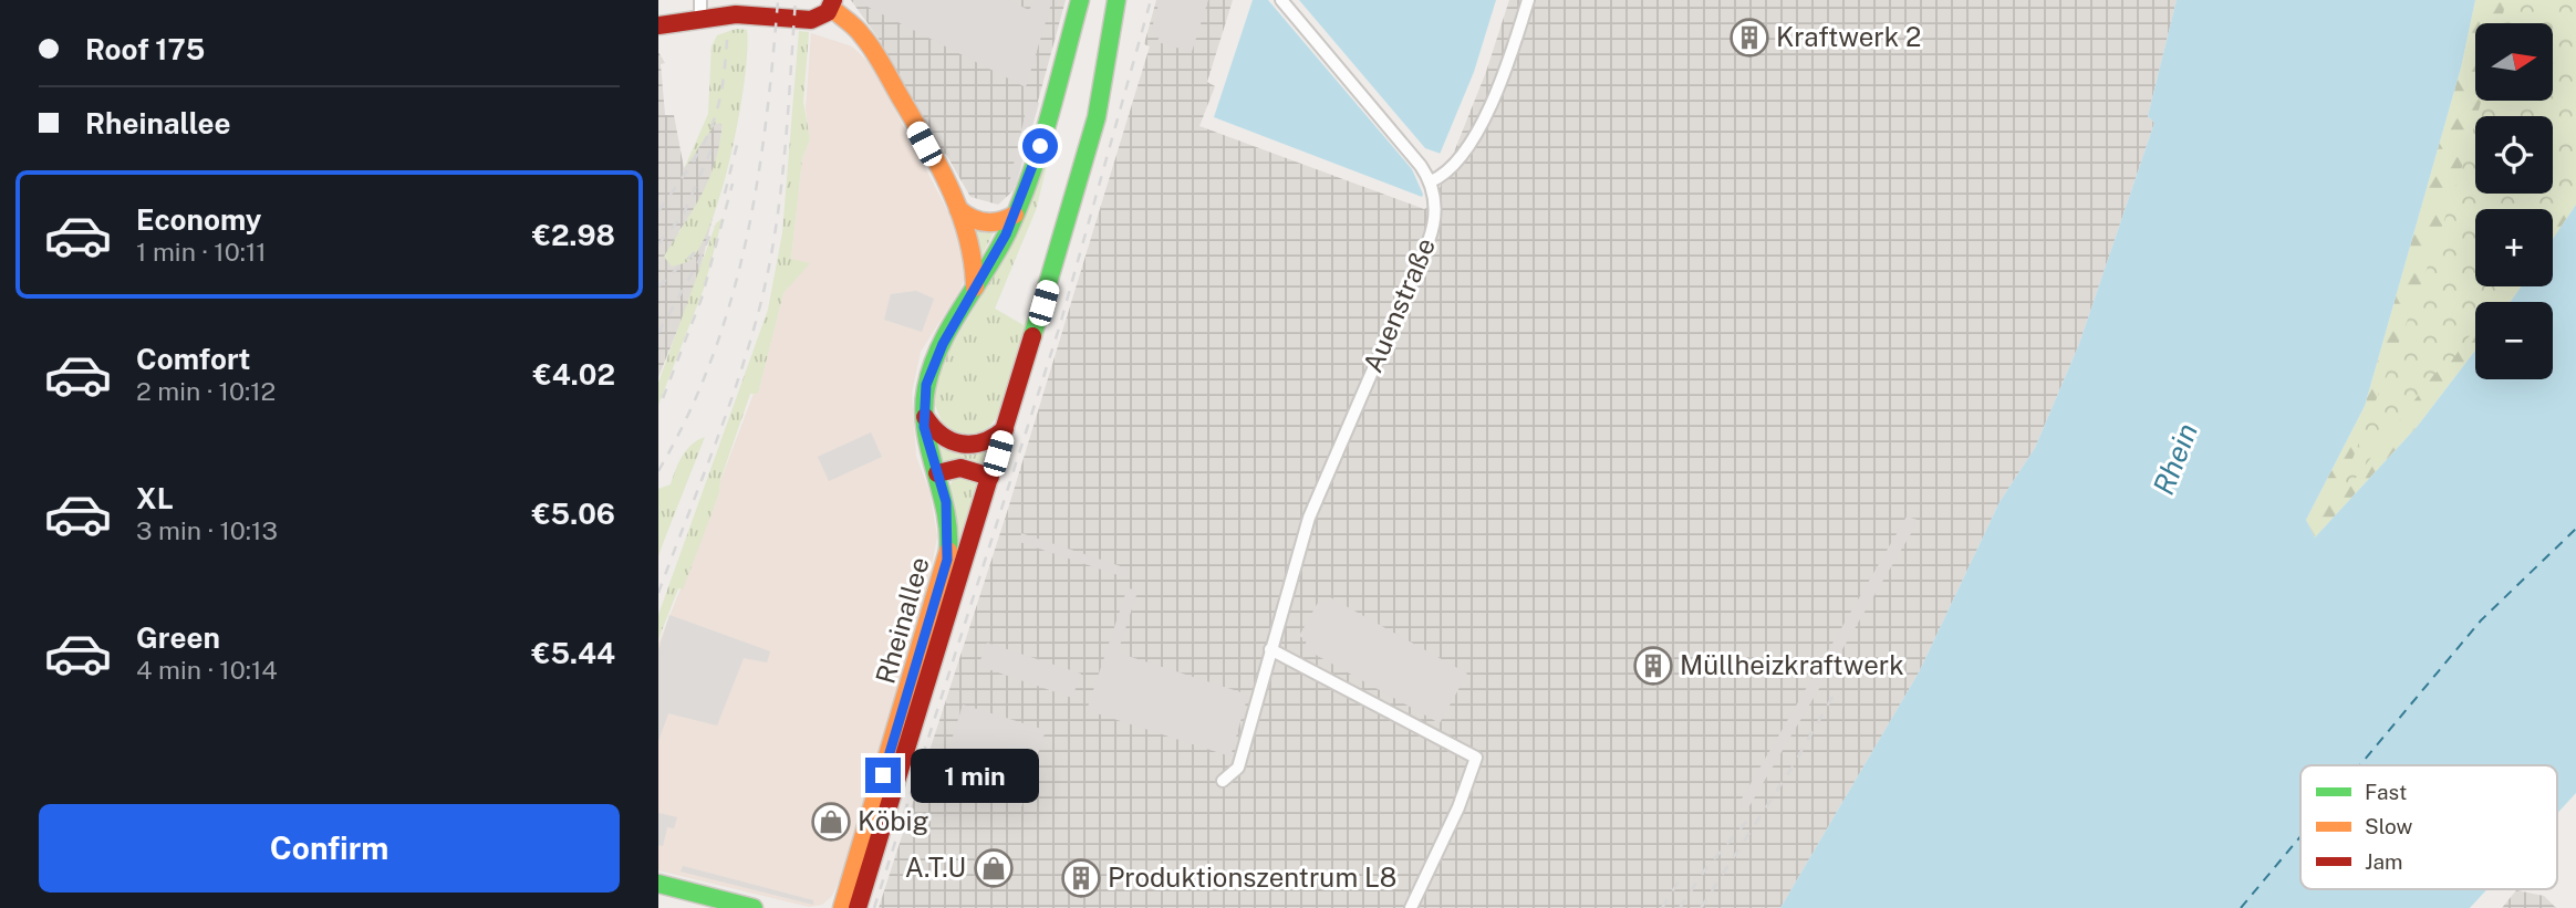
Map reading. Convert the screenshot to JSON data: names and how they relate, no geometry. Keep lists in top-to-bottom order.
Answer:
{
  "streets": {
    "main road": ["Rheinallee"],
    "street": ["Auenstraße"]
  },
  "water": ["Rhein"],
  "places": {
    "building": ["Kraftwerk 2", "Müllheizkraftwerk", "Produktionszentrum L8"],
    "shop": ["Köbig", "A.T.U"]
  },
  "legend": ["Fast", "Slow", "Jam"],
  "north": "right",
  "page": {
    "banner": ["Roof 175", "Rheinallee"],
    "map_buttons": ["+", "−"],
    "list": [
      {
        "name": "Economy",
        "note": "1 min · 10:11",
        "value": "€2.98"
      },
      {
        "name": "Comfort",
        "note": "2 min · 10:12",
        "value": "€4.02"
      },
      {
        "name": "XL",
        "note": "3 min · 10:13",
        "value": "€5.06"
      },
      {
        "name": "Green",
        "note": "4 min · 10:14",
        "value": "€5.44"
      }
    ],
    "bubble": "1 min",
    "buttons": "Confirm"
  }
}
